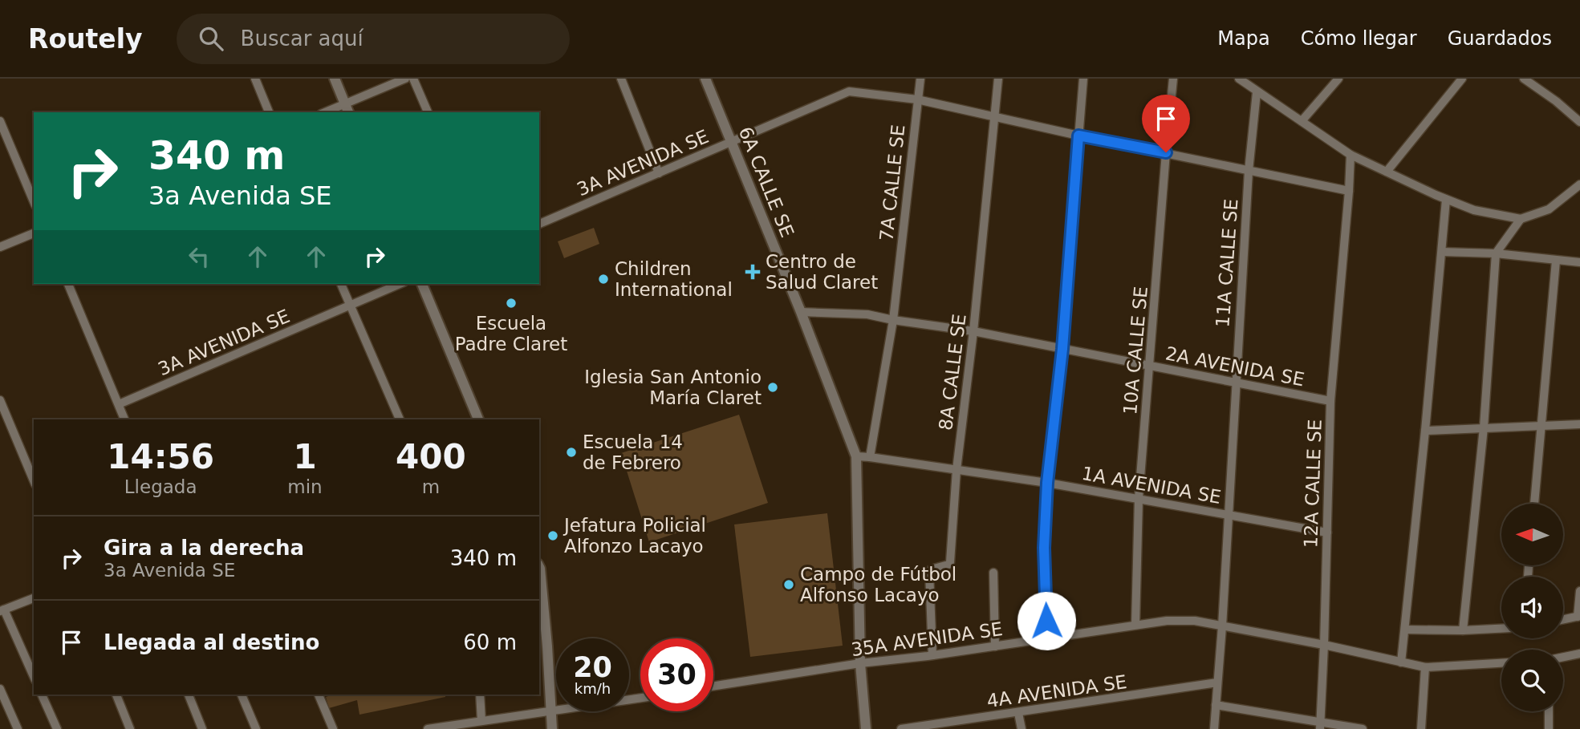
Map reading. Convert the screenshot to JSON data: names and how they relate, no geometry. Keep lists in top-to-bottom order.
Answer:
{
  "streets": {
    "street": [
      "3A AVENIDA SE",
      "6A CALLE SE",
      "7A CALLE SE",
      "11A CALLE SE",
      "10A CALLE SE",
      "2A AVENIDA SE",
      "8A CALLE SE",
      "12A CALLE SE",
      "1A AVENIDA SE",
      "35A AVENIDA SE",
      "4A AVENIDA SE"
    ]
  },
  "crossings": [
    ["3A AVENIDA SE", "6A CALLE SE"],
    ["3A AVENIDA SE", "7A CALLE SE"],
    ["3A AVENIDA SE", "11A CALLE SE"],
    ["3A AVENIDA SE", "10A CALLE SE"],
    ["3A AVENIDA SE", "8A CALLE SE"],
    ["3A AVENIDA SE", "12A CALLE SE"],
    ["6A CALLE SE", "2A AVENIDA SE"],
    ["6A CALLE SE", "1A AVENIDA SE"],
    ["6A CALLE SE", "35A AVENIDA SE"],
    ["7A CALLE SE", "2A AVENIDA SE"],
    ["7A CALLE SE", "1A AVENIDA SE"],
    ["11A CALLE SE", "2A AVENIDA SE"],
    ["11A CALLE SE", "1A AVENIDA SE"],
    ["11A CALLE SE", "35A AVENIDA SE"],
    ["11A CALLE SE", "4A AVENIDA SE"],
    ["10A CALLE SE", "2A AVENIDA SE"],
    ["10A CALLE SE", "1A AVENIDA SE"],
    ["10A CALLE SE", "35A AVENIDA SE"],
    ["2A AVENIDA SE", "8A CALLE SE"],
    ["2A AVENIDA SE", "12A CALLE SE"],
    ["8A CALLE SE", "1A AVENIDA SE"],
    ["8A CALLE SE", "35A AVENIDA SE"],
    ["12A CALLE SE", "1A AVENIDA SE"],
    ["12A CALLE SE", "35A AVENIDA SE"]
  ],
  "places": {
    "health": ["Centro de Salud Claret"],
    "other": [
      "Children International",
      "Escuela Padre Claret",
      "Iglesia San Antonio María Claret",
      "Escuela 14 de Febrero",
      "Jefatura Policial Alfonzo Lacayo",
      "Campo de Fútbol Alfonso Lacayo"
    ]
  },
  "north": "left",
  "page": {
    "header": "Routely",
    "search": "Buscar aquí",
    "nav": ["Mapa", "Cómo llegar", "Guardados"],
    "turn": ["340 m", "3a Avenida SE"],
    "eta": [
      "14:56",
      "Llegada",
      "1",
      "min",
      "400",
      "m"
    ],
    "list": [
      {
        "name": "Gira a la derecha",
        "note": "3a Avenida SE",
        "value": "340 m"
      },
      {
        "name": "Llegada al destino",
        "value": "60 m"
      }
    ],
    "speed": "20 km/h",
    "limit": "30"
  }
}
